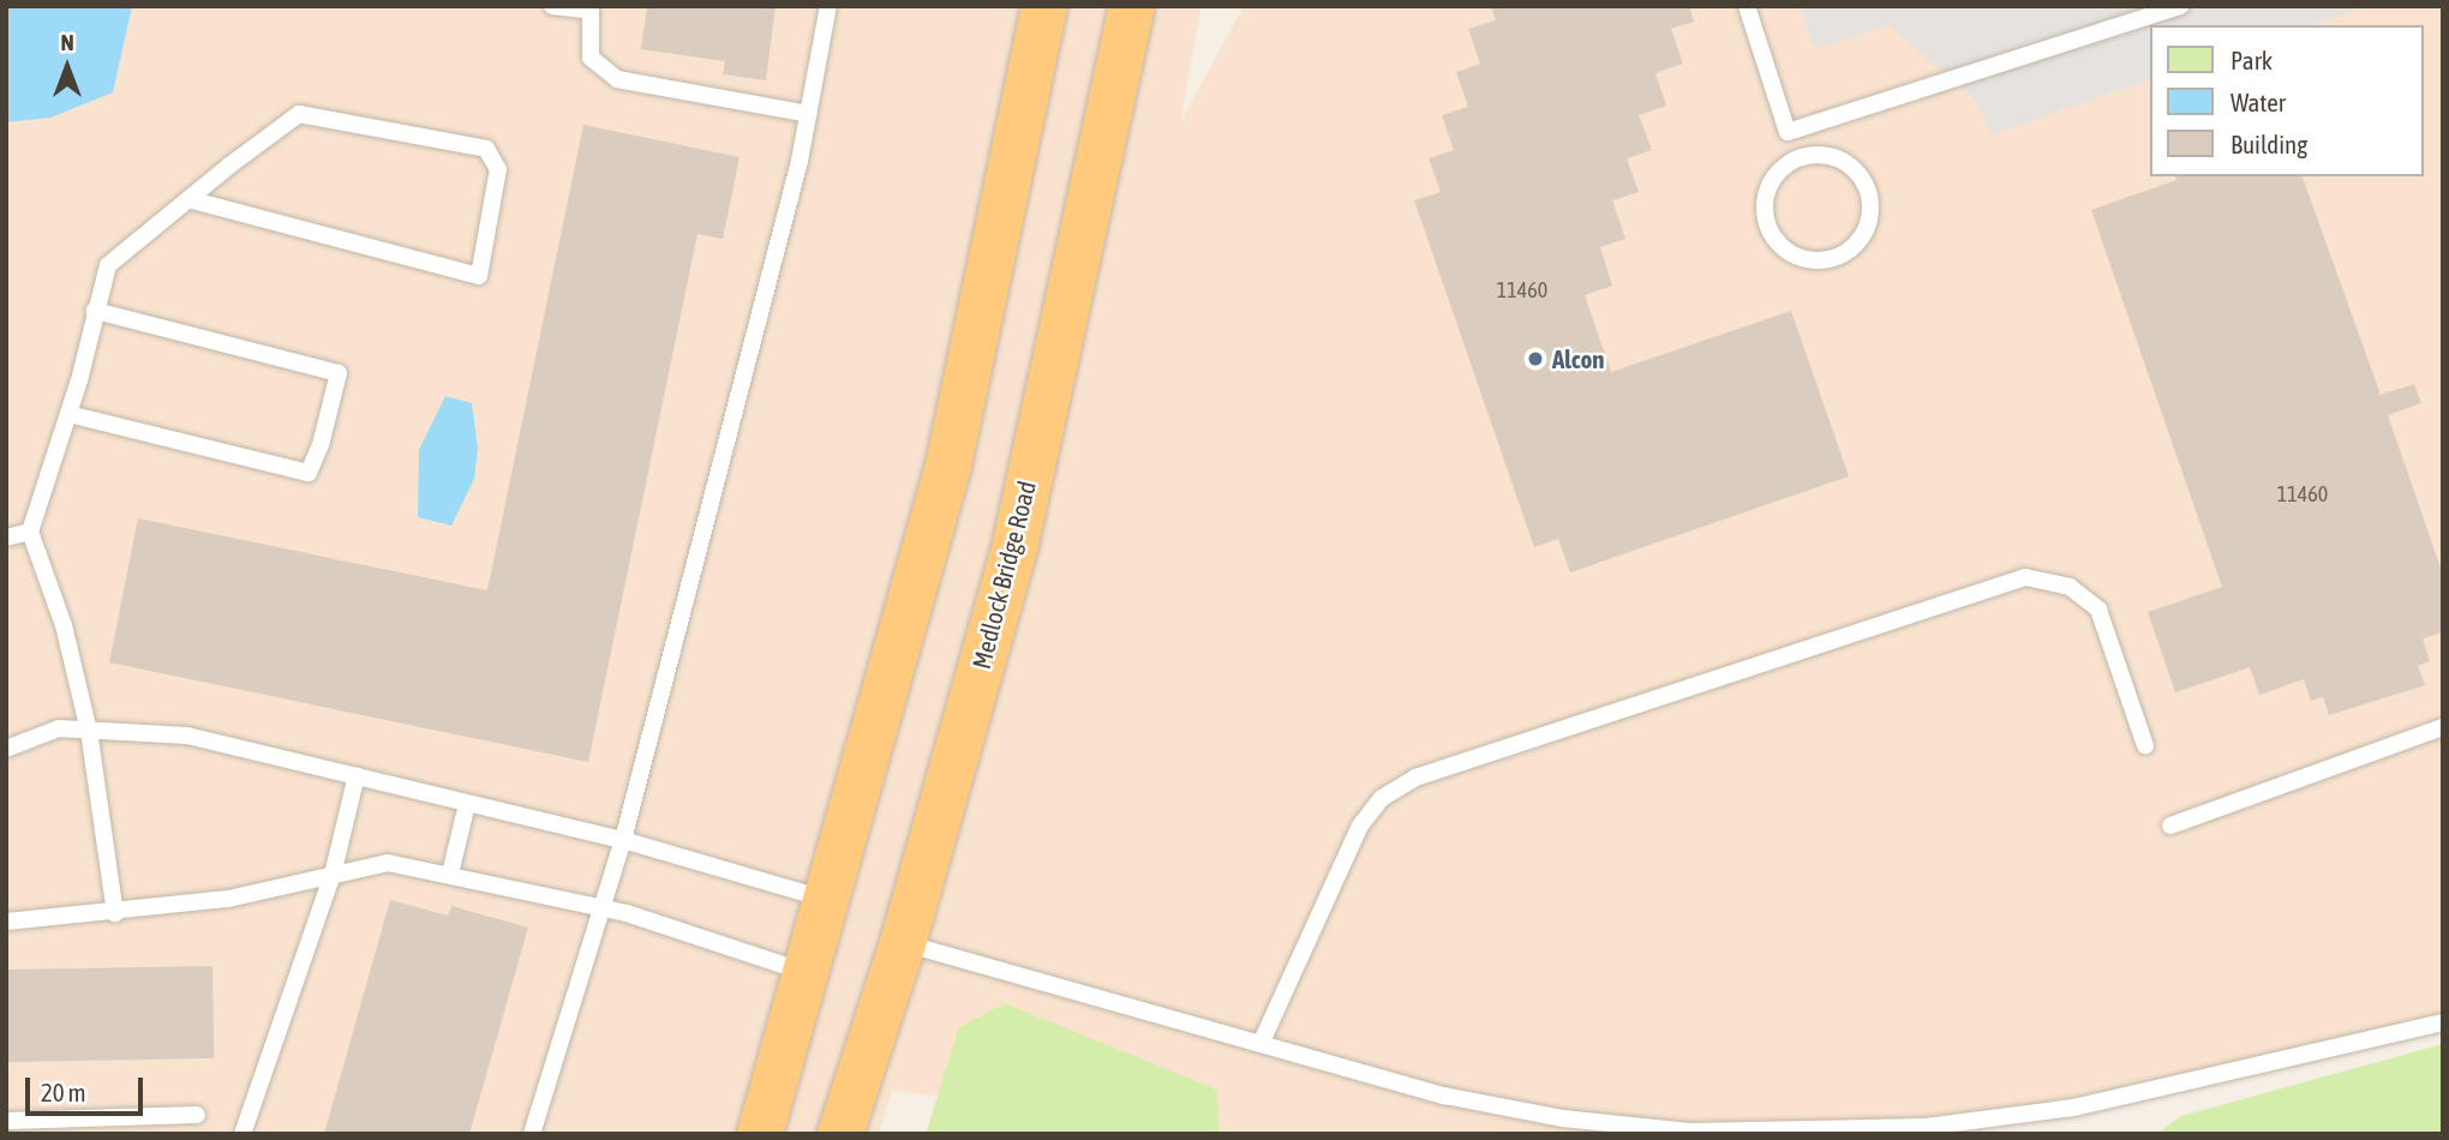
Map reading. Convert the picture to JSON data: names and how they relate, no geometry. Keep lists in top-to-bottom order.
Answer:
{
  "streets": {
    "highway": ["Medlock Bridge Road"]
  },
  "places": ["Alcon"],
  "house_numbers": ["11460", "11460"],
  "legend": ["Park", "Water", "Building"],
  "scale_bar": "20 m",
  "north": "top"
}
